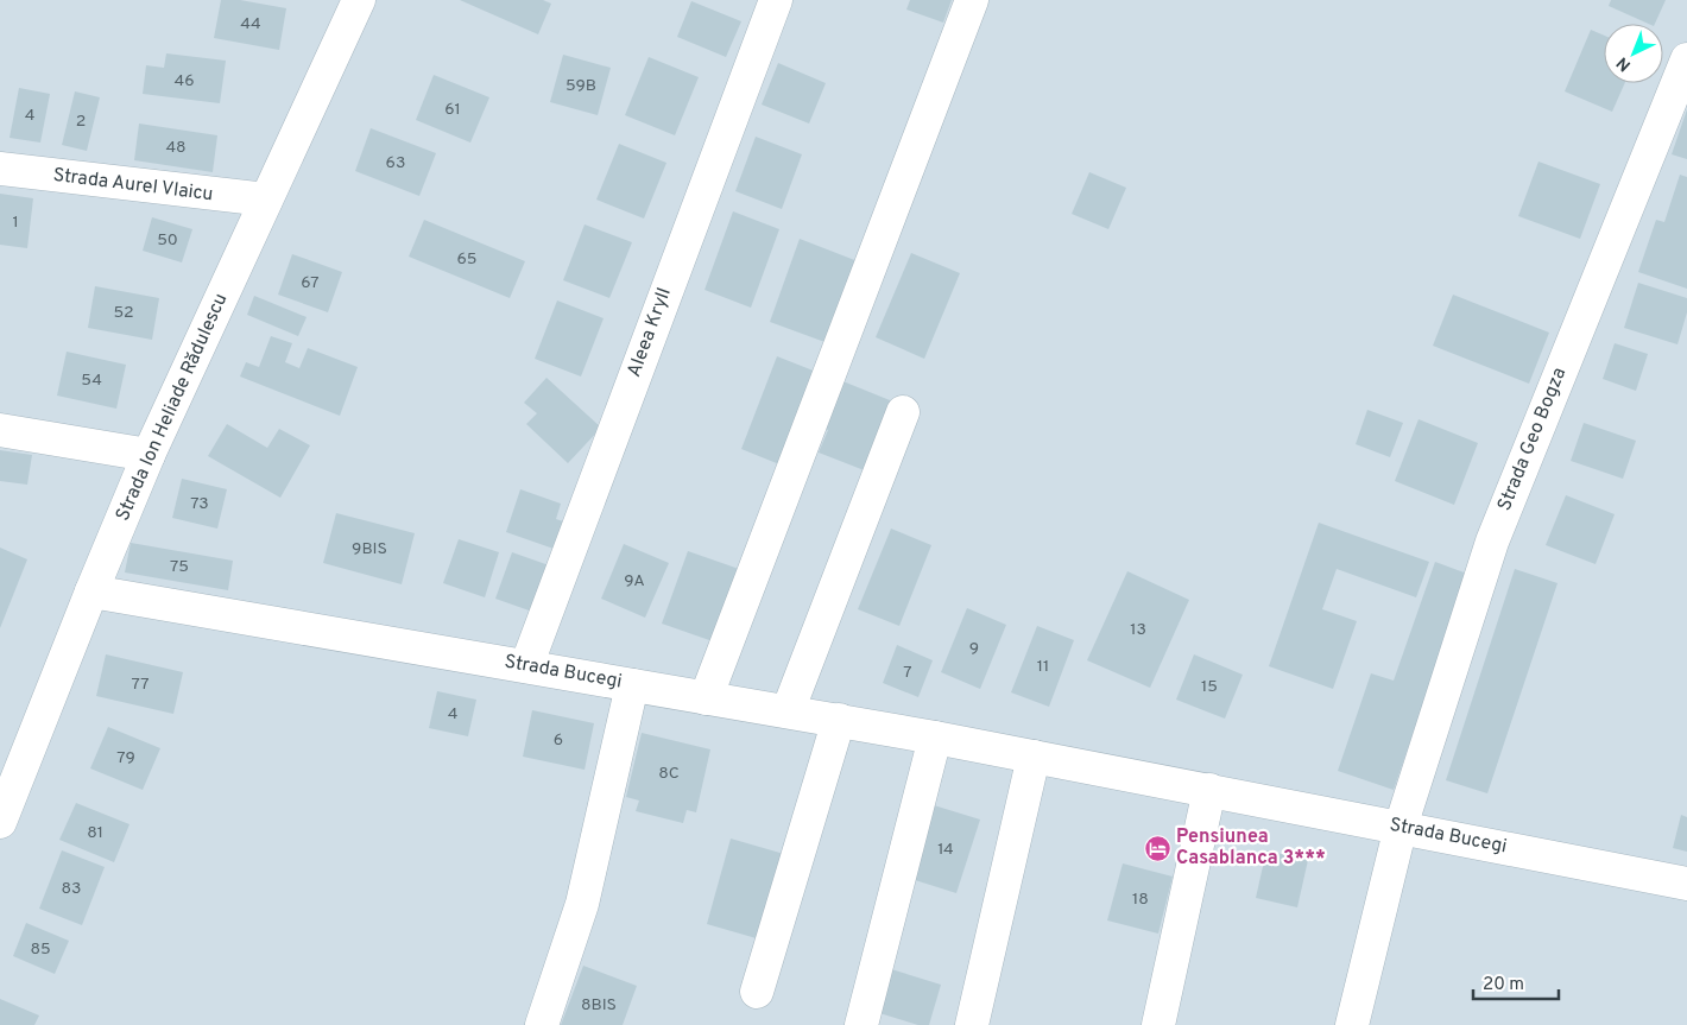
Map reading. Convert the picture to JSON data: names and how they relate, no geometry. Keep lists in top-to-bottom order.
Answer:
{
  "streets": {
    "street": [
      "Strada Aurel Vlaicu",
      "Aleea Kryll",
      "Strada Ion Heliade Rădulescu",
      "Strada Geo Bogza",
      "Strada Bucegi"
    ]
  },
  "crossings": [
    ["Strada Aurel Vlaicu", "Strada Ion Heliade Rădulescu"],
    ["Aleea Kryll", "Strada Bucegi"],
    ["Strada Ion Heliade Rădulescu", "Strada Bucegi"],
    ["Strada Geo Bogza", "Strada Bucegi"]
  ],
  "places": {
    "hotel": ["Pensiunea Casablanca 3***"]
  },
  "house_numbers": [
    "44",
    "46",
    "59B",
    "61",
    "4",
    "2",
    "48",
    "63",
    "1",
    "50",
    "65",
    "67",
    "52",
    "54",
    "73",
    "9BIS",
    "75",
    "9A",
    "13",
    "9",
    "11",
    "7",
    "77",
    "15",
    "4",
    "6",
    "79",
    "8C",
    "81",
    "14",
    "83",
    "18",
    "85",
    "8BIS"
  ],
  "scale_bar": "20 m",
  "north": "bottom left"
}
